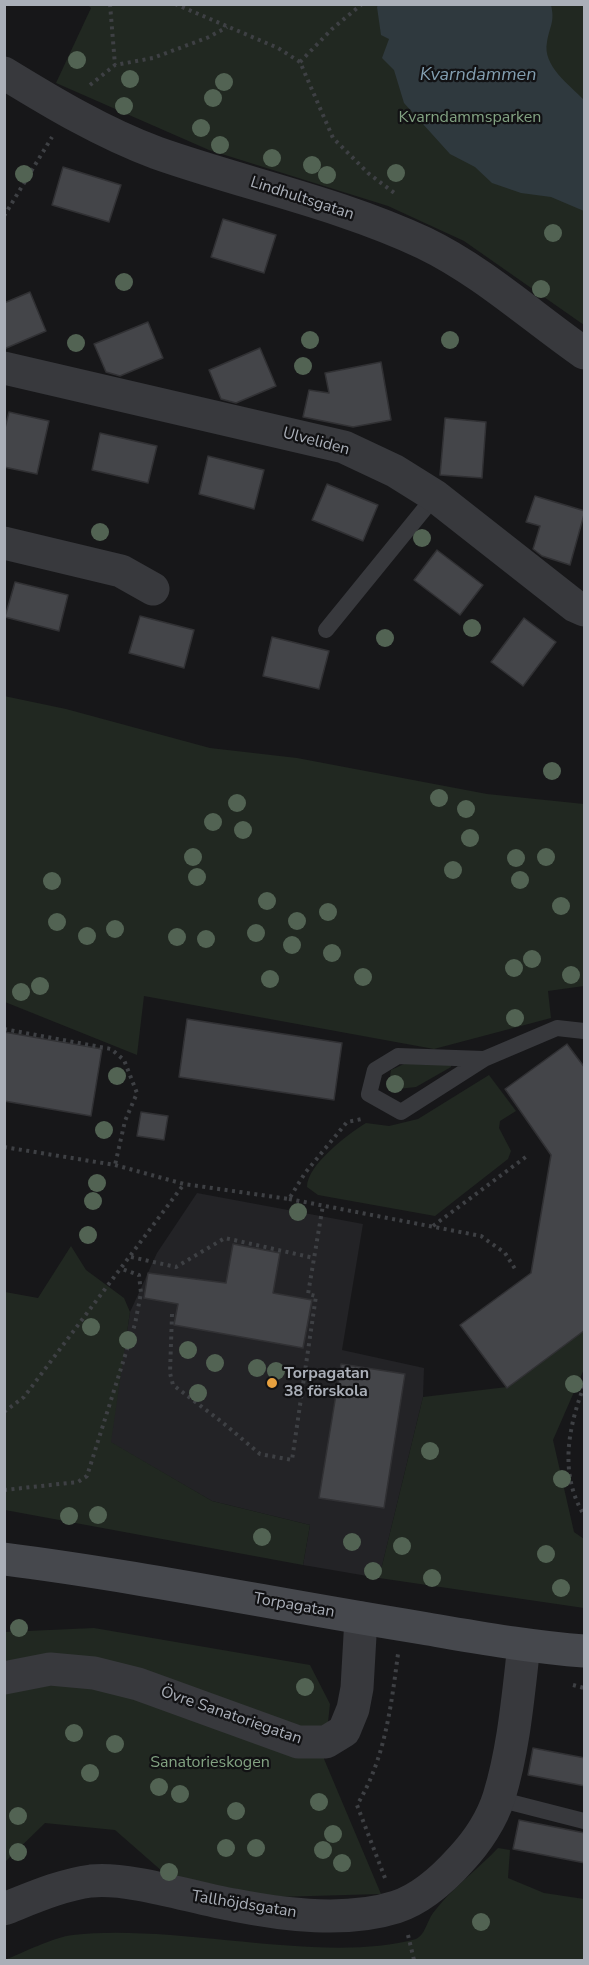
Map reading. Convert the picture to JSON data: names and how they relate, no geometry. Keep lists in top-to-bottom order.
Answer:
{
  "streets": {
    "street": [
      "Lindhultsgatan",
      "Ulveliden",
      "Torpagatan",
      "Övre Sanatoriegatan",
      "Tallhöjdsgatan"
    ]
  },
  "crossings": [
    ["Torpagatan", "Övre Sanatoriegatan"],
    ["Torpagatan", "Tallhöjdsgatan"]
  ],
  "water": ["Kvarndammen"],
  "parks": ["Kvarndammsparken", "Sanatorieskogen"],
  "places": ["Torpagatan 38 förskola"]
}
